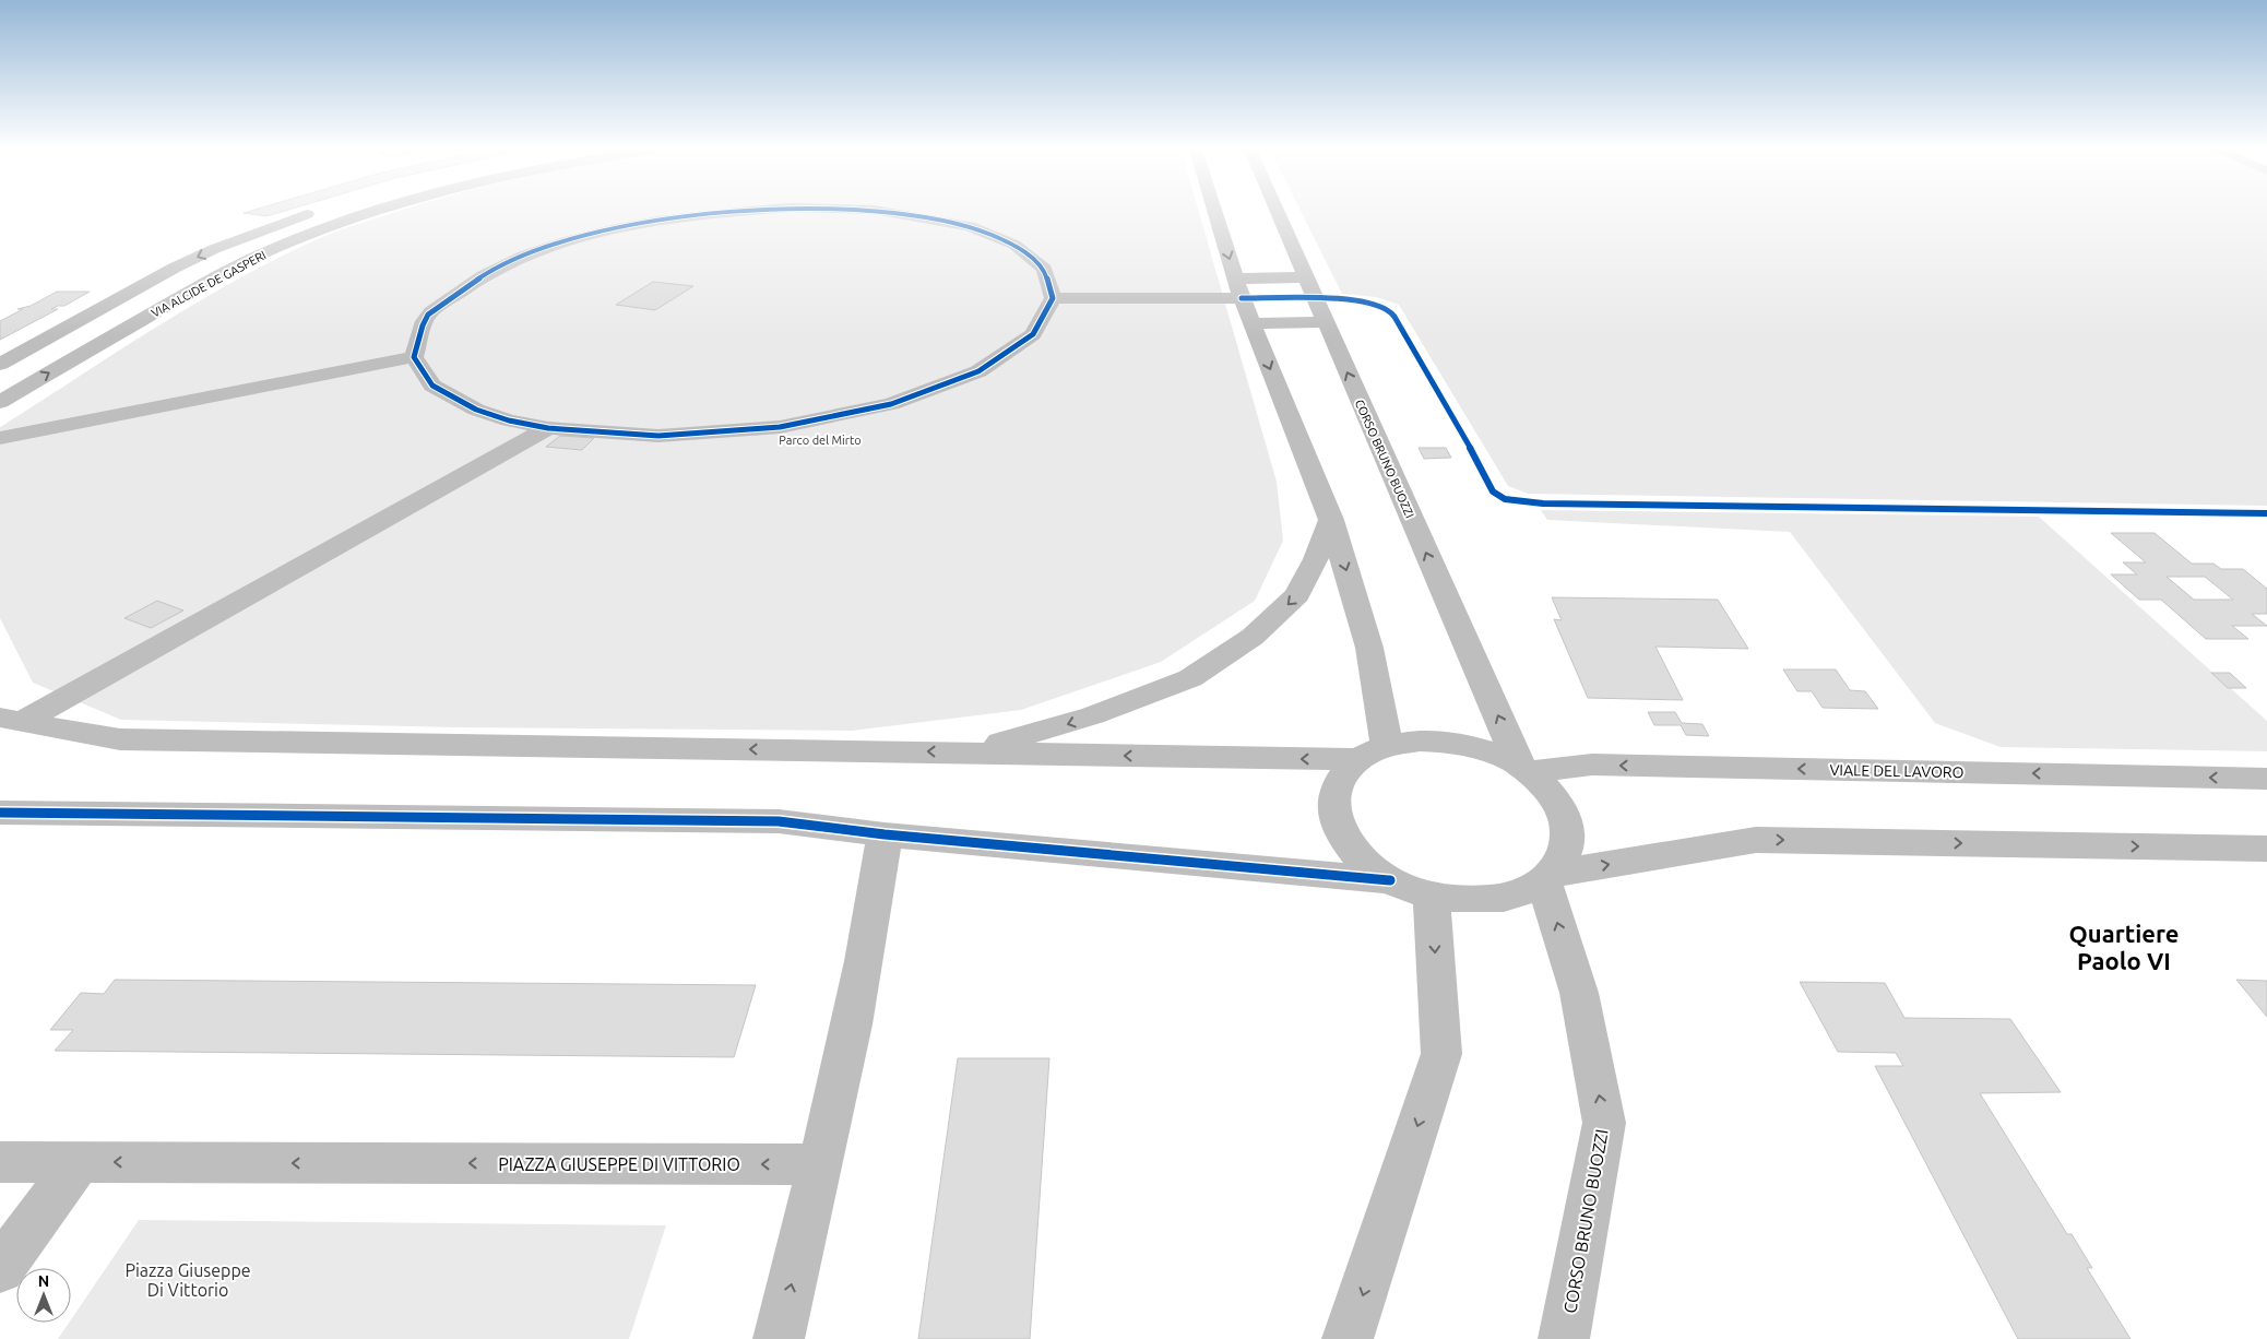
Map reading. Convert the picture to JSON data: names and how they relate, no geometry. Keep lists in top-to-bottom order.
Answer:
{
  "streets": {
    "street": [
      "VIA ALCIDE DE GASPERI",
      "CORSO BRUNO BUOZZI",
      "VIALE DEL LAVORO",
      "PIAZZA GIUSEPPE DI VITTORIO"
    ]
  },
  "crossings": [
    ["CORSO BRUNO BUOZZI", "VIALE DEL LAVORO"]
  ],
  "one_way": ["PIAZZA GIUSEPPE DI VITTORIO"],
  "districts": ["Quartiere Paolo VI"],
  "parks": ["Parco del Mirto", "Piazza Giuseppe Di Vittorio"],
  "north": "top"
}
